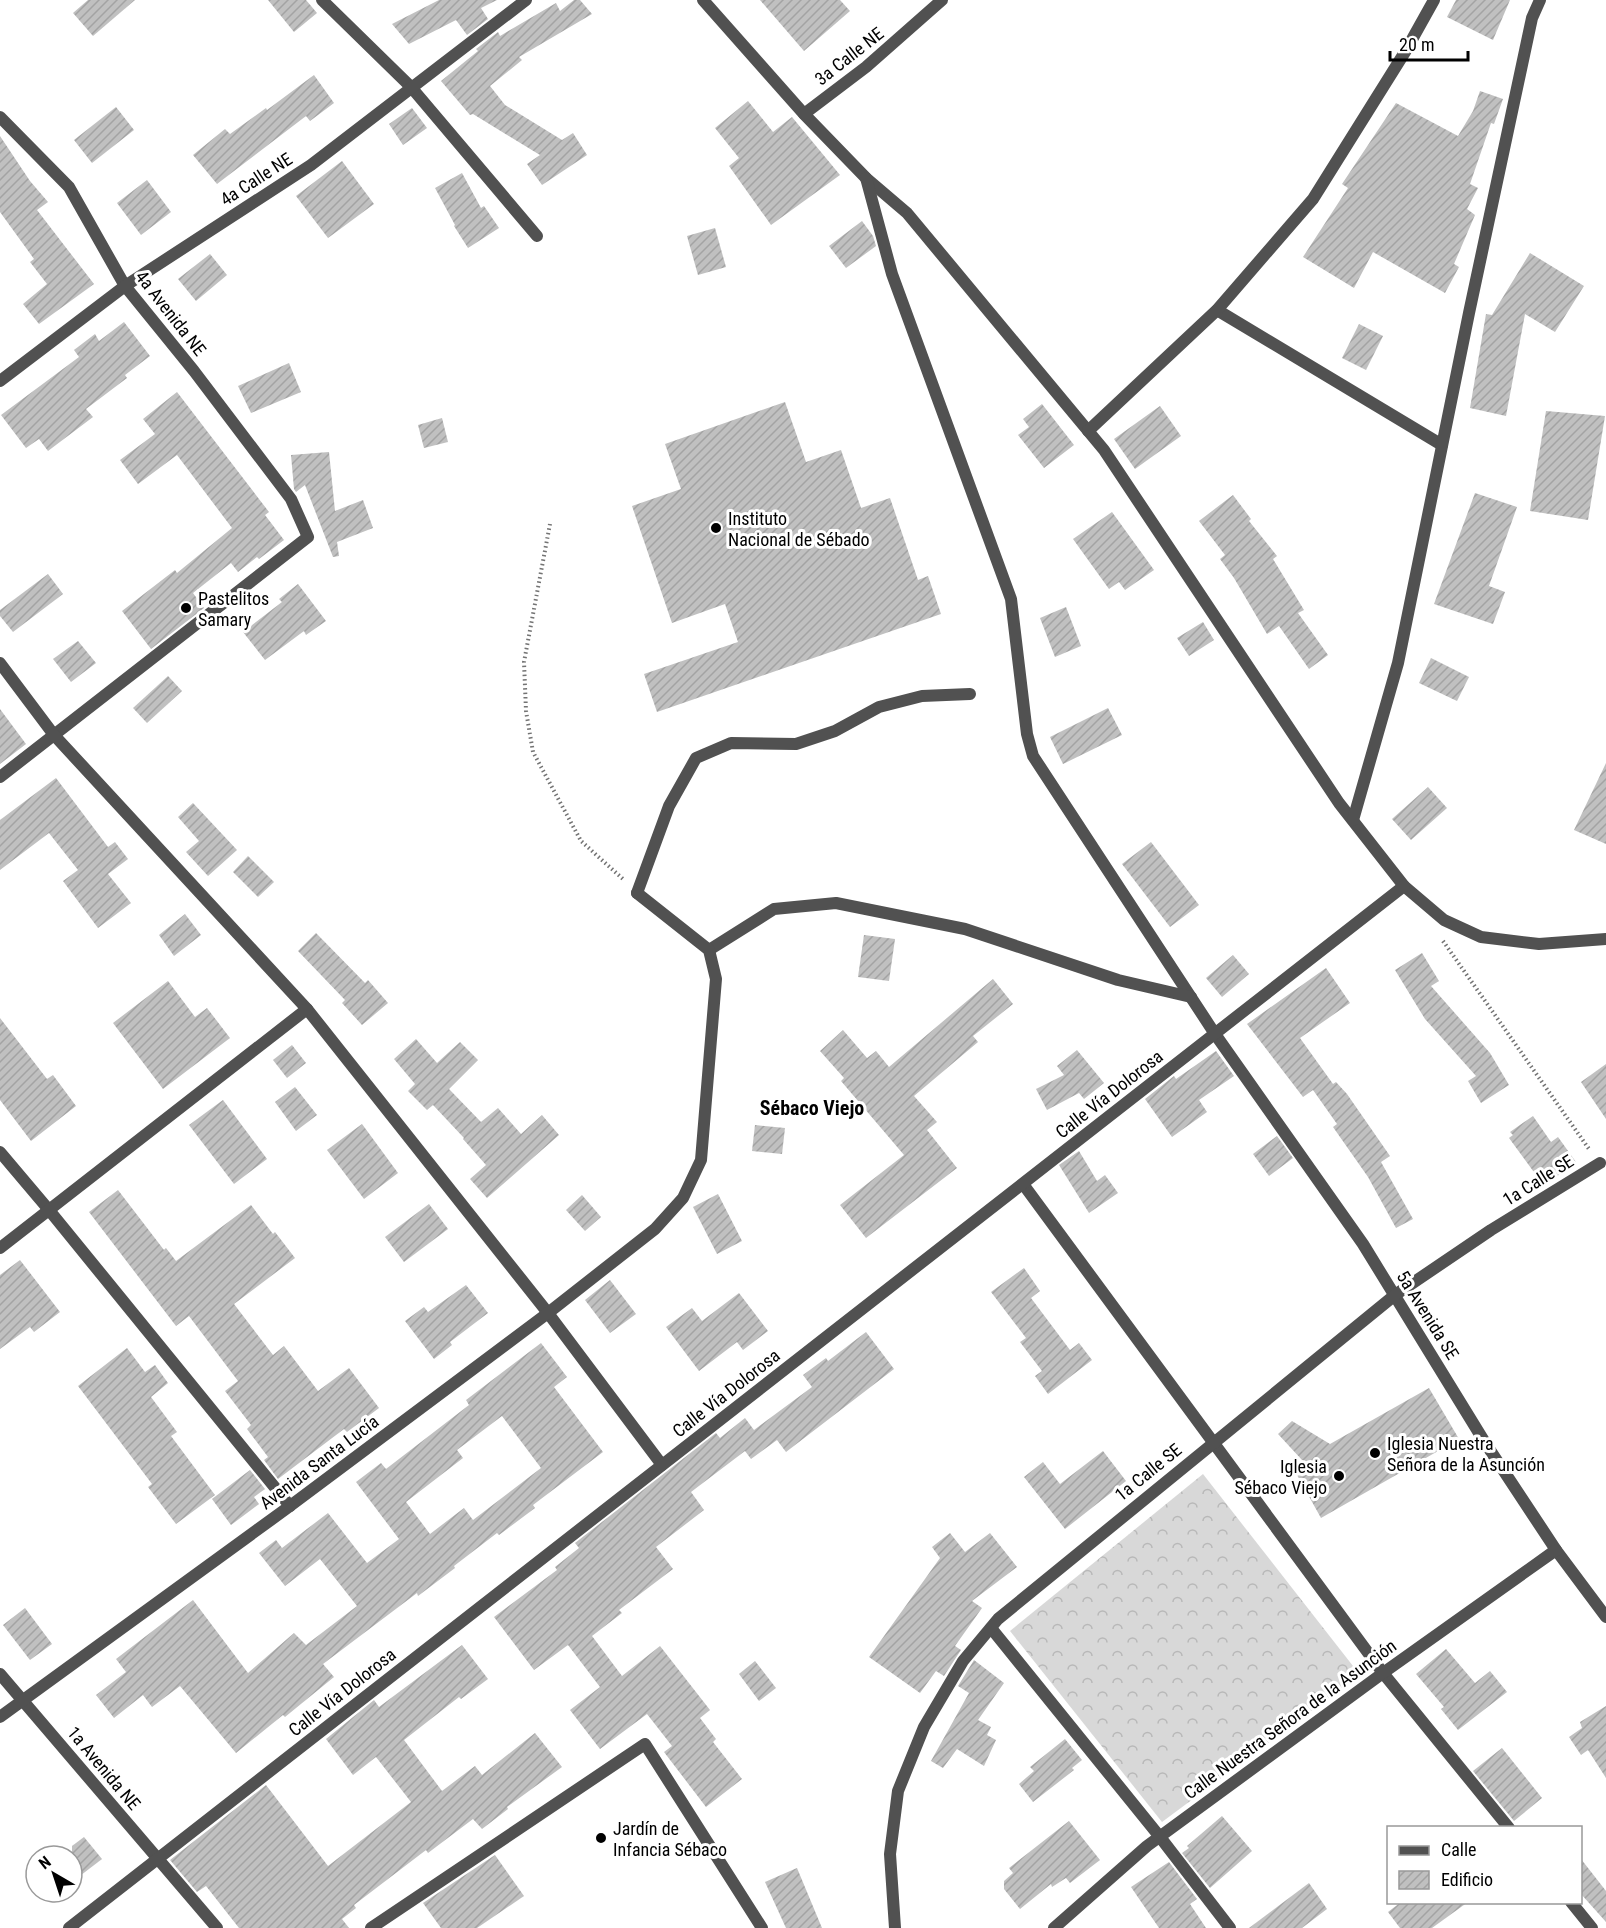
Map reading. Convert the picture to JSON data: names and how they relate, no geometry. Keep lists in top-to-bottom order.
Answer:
{
  "streets": {
    "street": [
      "3a Calle NE",
      "4a Calle NE",
      "4a Avenida NE",
      "Calle Vía Dolorosa",
      "1a Calle SE",
      "5a Avenida SE",
      "Avenida Santa Lucía",
      "Calle Nuestra Señora de la Asunción",
      "1a Avenida NE"
    ]
  },
  "crossings": [
    ["4a Calle NE", "4a Avenida NE"],
    ["Calle Vía Dolorosa", "5a Avenida SE"],
    ["Calle Vía Dolorosa", "1a Avenida NE"],
    ["1a Calle SE", "5a Avenida SE"],
    ["5a Avenida SE", "Calle Nuestra Señora de la Asunción"],
    ["Avenida Santa Lucía", "1a Avenida NE"]
  ],
  "districts": ["Sébaco Viejo"],
  "places": [
    "Instituto Nacional de Sébado",
    "Pastelitos Samary",
    "Iglesia Nuestra Señora de la Asunción",
    "Iglesia Sébaco Viejo",
    "Jardín de Infancia Sébaco"
  ],
  "legend": ["Calle", "Edificio"],
  "scale_bar": "20 m",
  "north": "top left"
}
